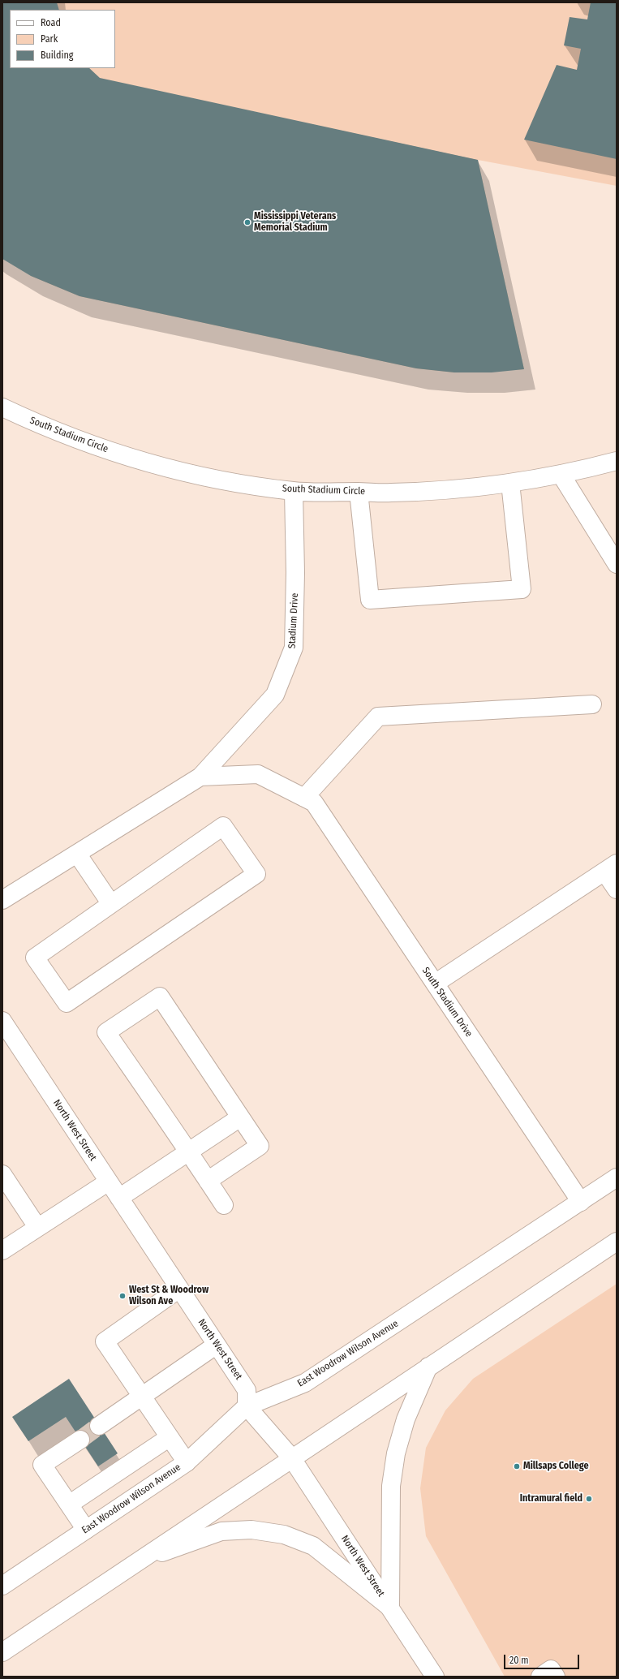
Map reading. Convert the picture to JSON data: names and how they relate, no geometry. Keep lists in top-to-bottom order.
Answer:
{
  "streets": {
    "street": [
      "South Stadium Circle",
      "Stadium Drive",
      "South Stadium Drive",
      "North West Street",
      "East Woodrow Wilson Avenue"
    ]
  },
  "crossings": [
    ["South Stadium Circle", "Stadium Drive"],
    ["South Stadium Drive", "East Woodrow Wilson Avenue"],
    ["North West Street", "East Woodrow Wilson Avenue"]
  ],
  "places": [
    "Mississippi Veterans Memorial Stadium",
    "West St & Woodrow Wilson Ave",
    "Millsaps College",
    "Intramural field"
  ],
  "legend": ["Road", "Park", "Building"],
  "scale_bar": "20 m"
}
